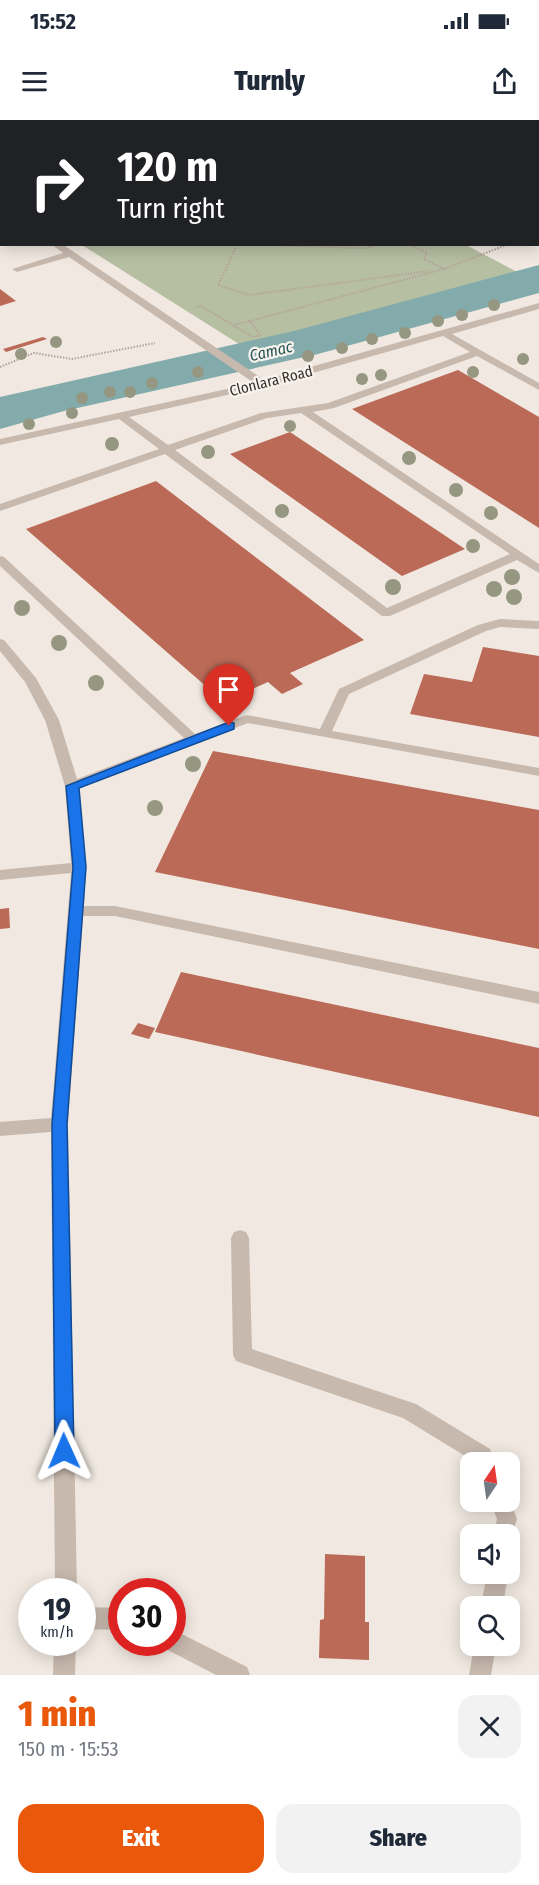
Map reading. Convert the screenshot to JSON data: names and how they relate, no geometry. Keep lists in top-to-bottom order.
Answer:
{
  "streets": {
    "street": ["Clonlara Road"]
  },
  "water": ["Camac"],
  "north": "top",
  "page": {
    "status": "15:52",
    "header": "Turnly",
    "turn": ["120 m", "Turn right"],
    "speed": "19 km/h",
    "limit": "30",
    "heading": ["1 min", "150 m · 15:53"],
    "buttons": ["Exit", "Share"]
  }
}
